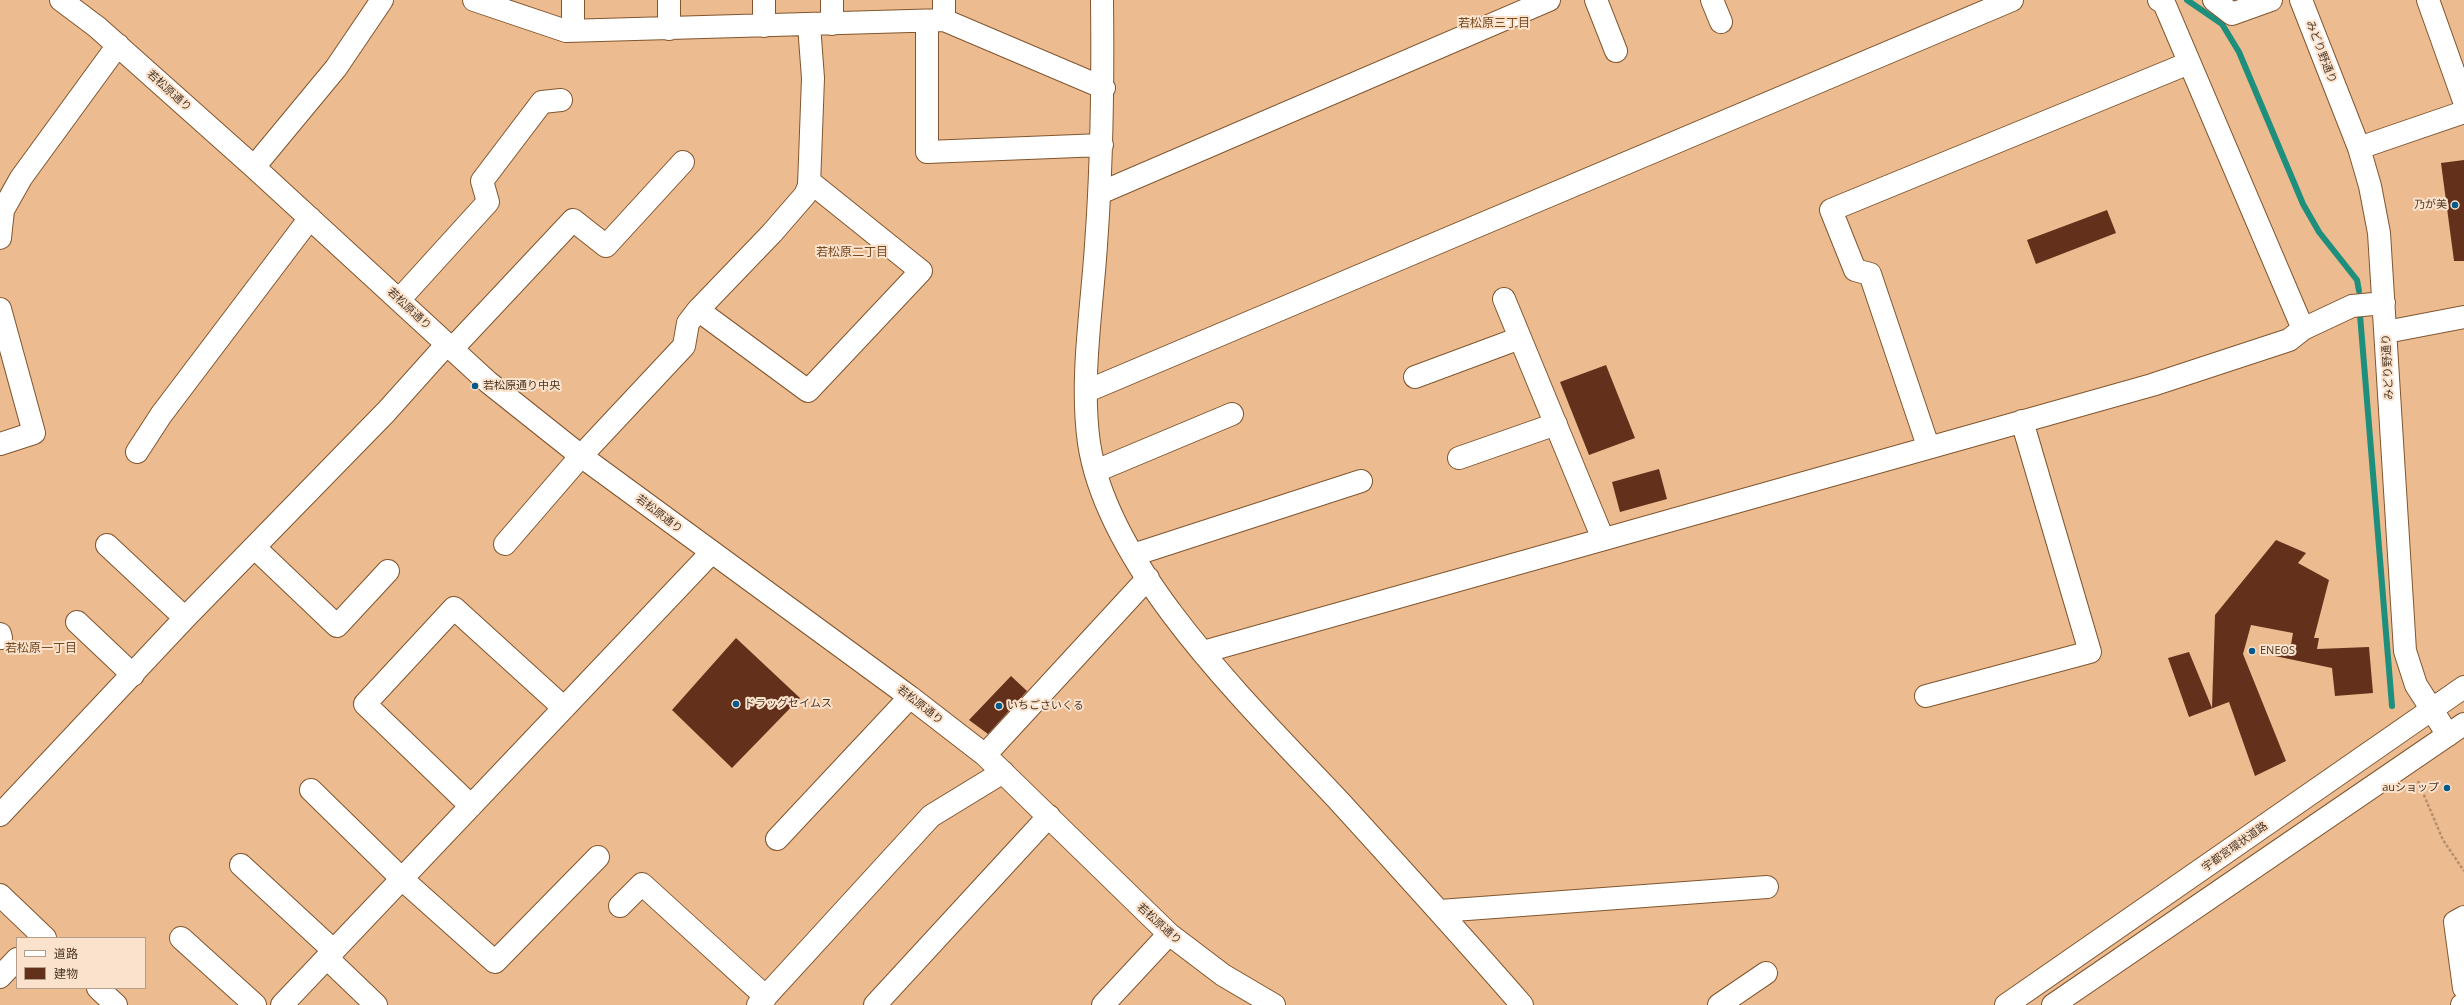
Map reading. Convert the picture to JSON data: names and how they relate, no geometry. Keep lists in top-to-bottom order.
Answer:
{
  "streets": {
    "main road": ["みどり野通り", "若松原通り", "宇都宮環状道路"]
  },
  "crossings": [
    ["みどり野通り", "宇都宮環状道路"]
  ],
  "districts": ["若松原三丁目", "若松原二丁目", "若松原一丁目"],
  "places": [
    "乃が美",
    "若松原通り中央",
    "ENEOS",
    "ドラッグセイムス",
    "いちごさいくる",
    "auショップ"
  ],
  "legend": ["道路", "建物"]
}
